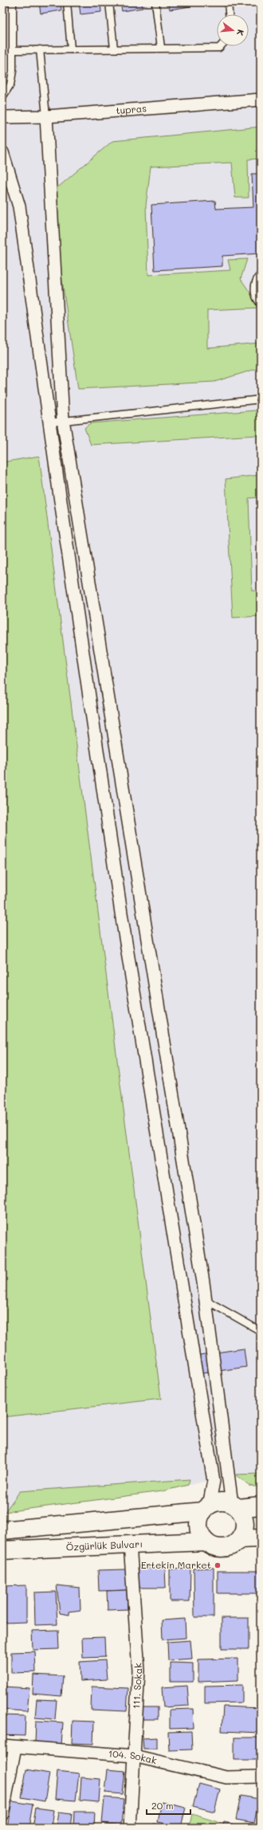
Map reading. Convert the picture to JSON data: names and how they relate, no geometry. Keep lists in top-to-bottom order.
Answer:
{
  "streets": {
    "main road": ["Özgürlük Bulvarı"],
    "street": ["tupras", "111. Sokak", "104. Sokak"]
  },
  "crossings": [
    ["Özgürlük Bulvarı", "111. Sokak"],
    ["111. Sokak", "104. Sokak"]
  ],
  "places": ["Ertekin Market"],
  "scale_bar": "20 m",
  "north": "right"
}
